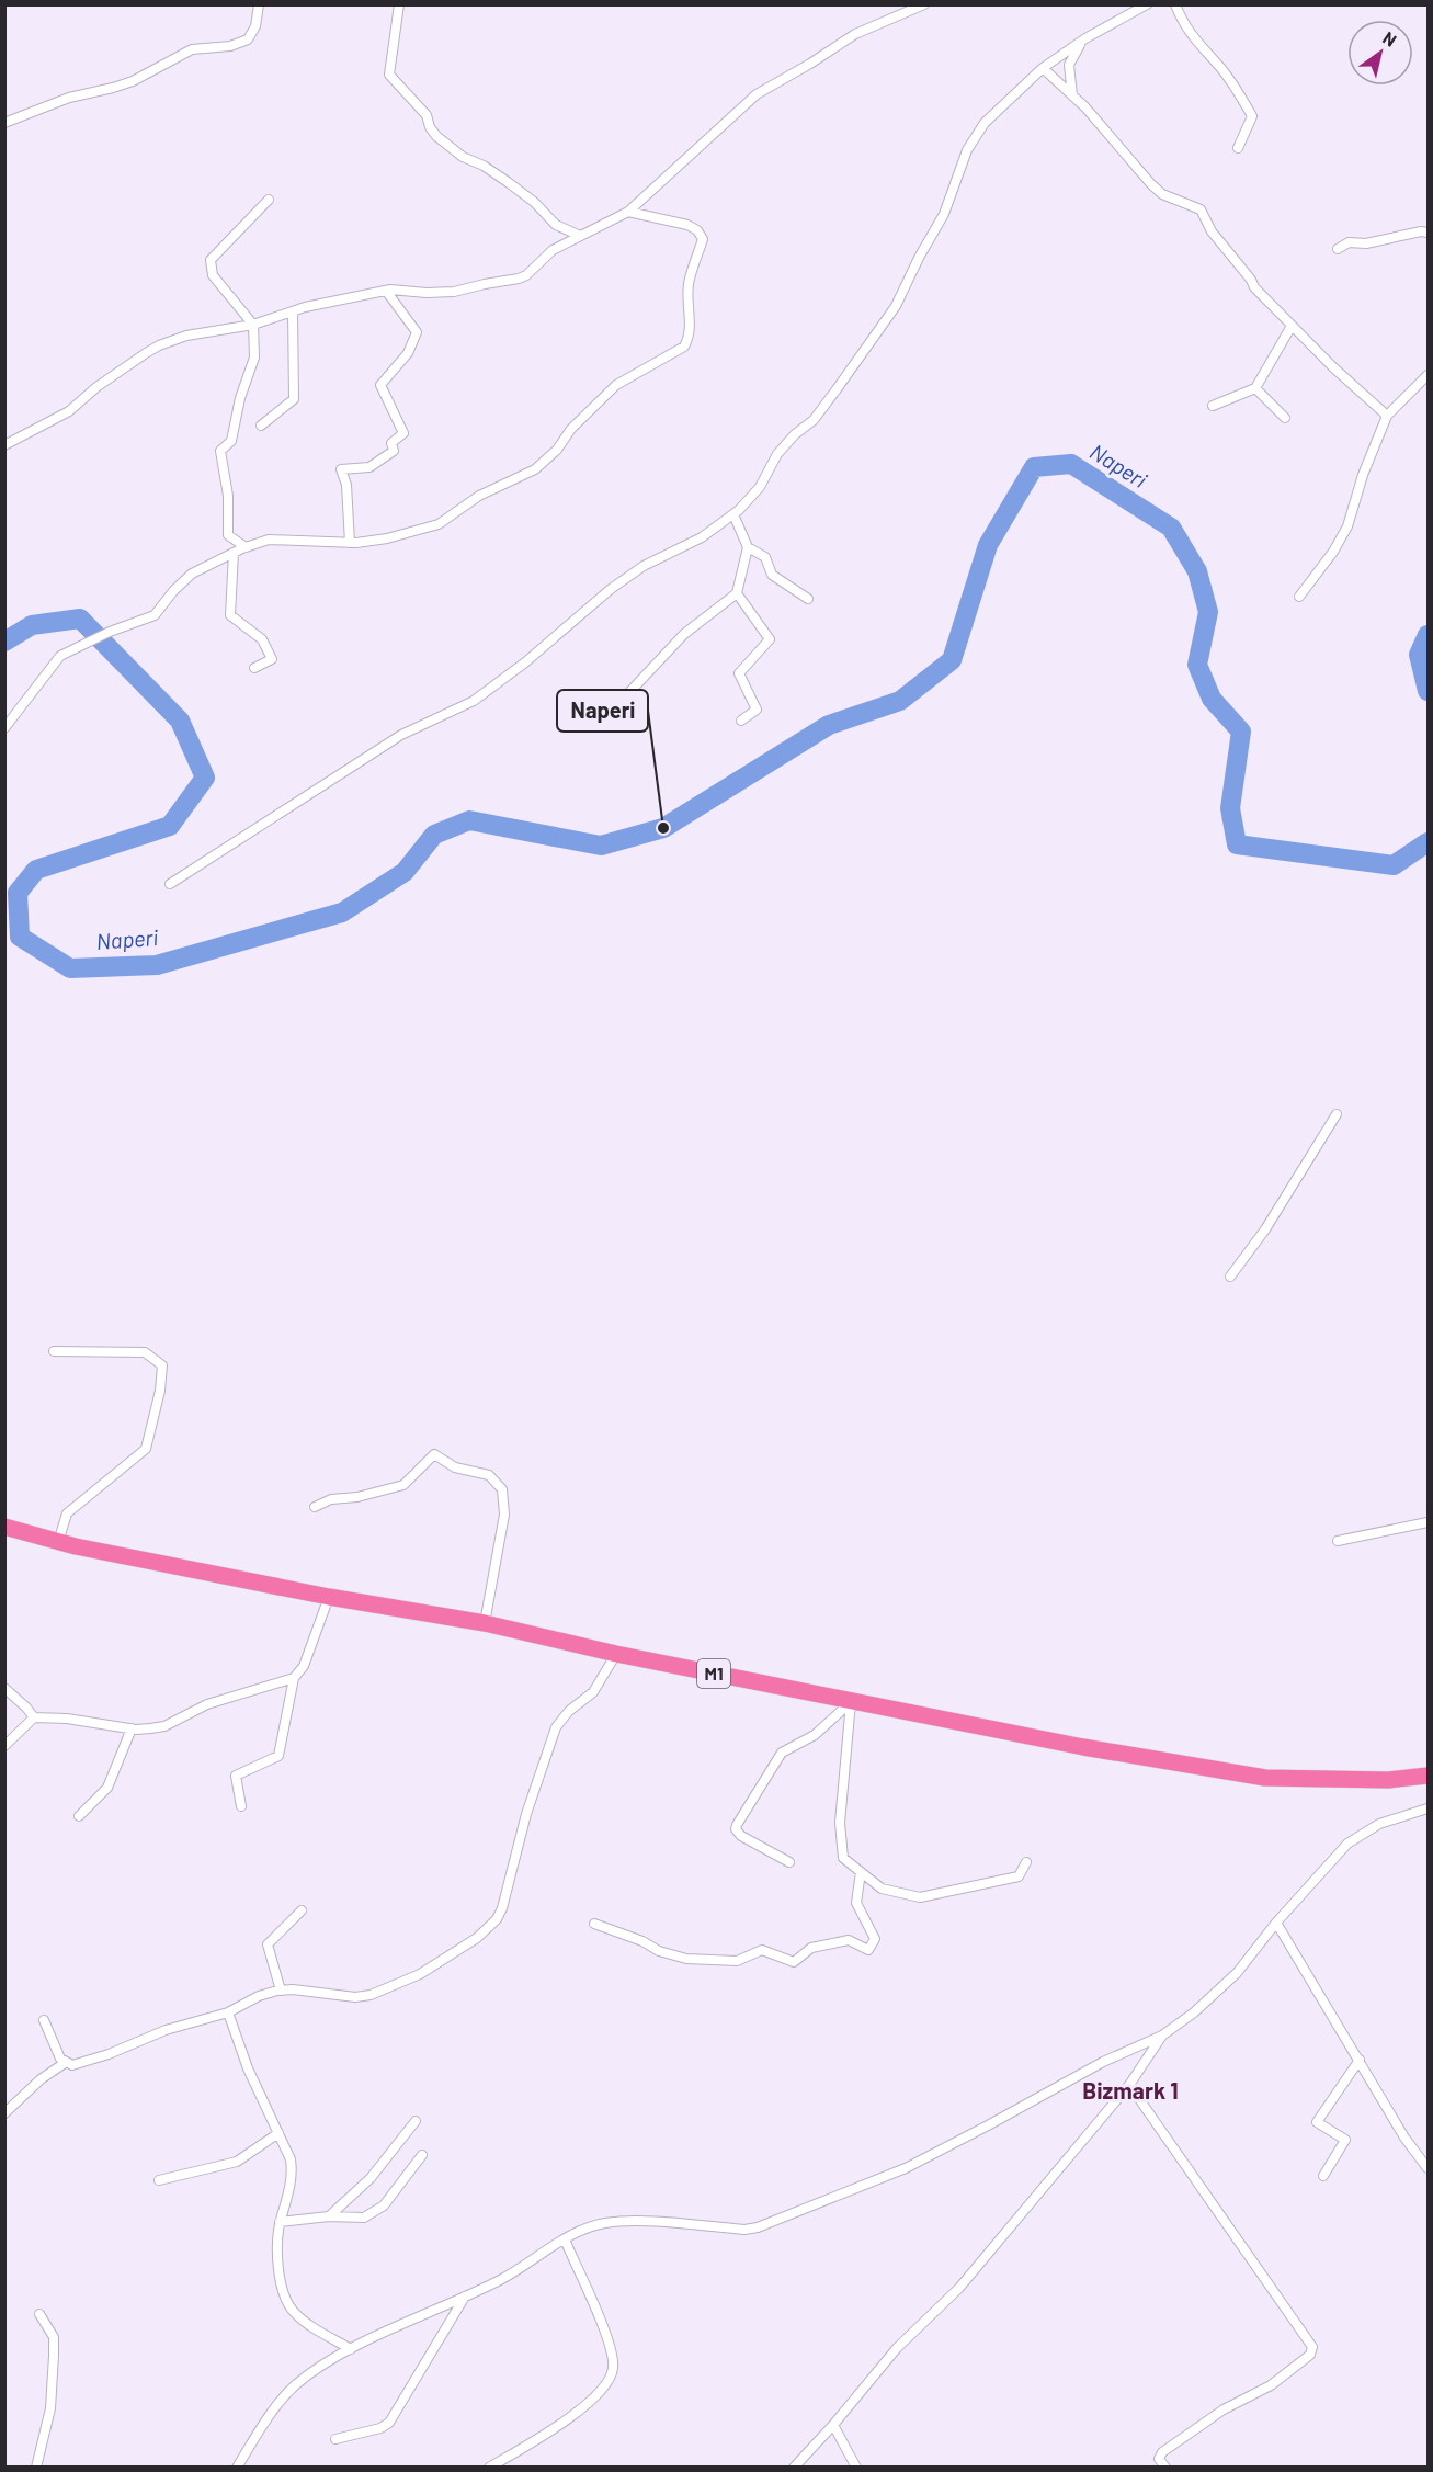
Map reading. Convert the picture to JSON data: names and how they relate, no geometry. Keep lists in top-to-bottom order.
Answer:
{
  "streets": {
    "highway": ["M1"]
  },
  "districts": ["Bizmark 1"],
  "water": ["Naperi"],
  "places": ["Naperi"],
  "north": "top right"
}
